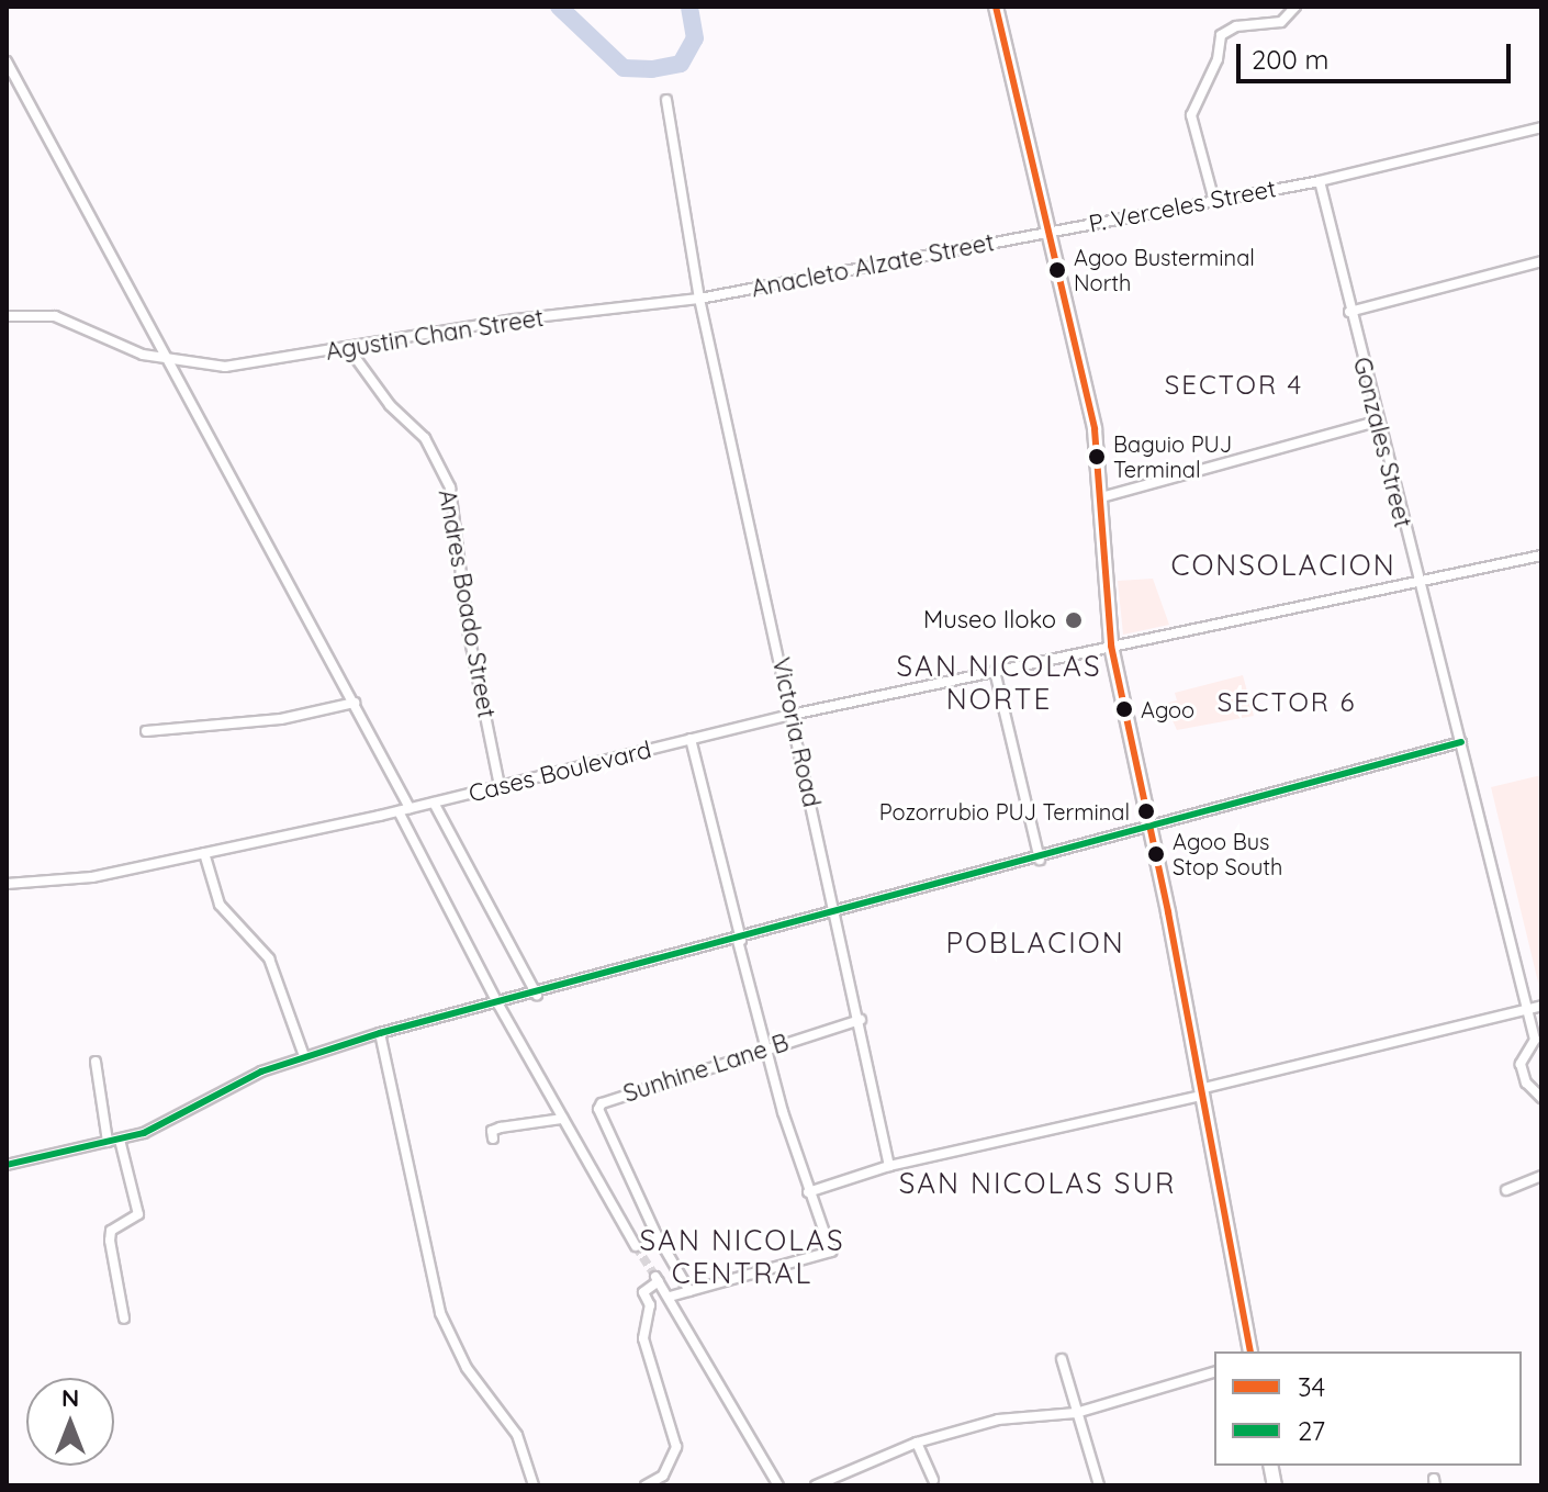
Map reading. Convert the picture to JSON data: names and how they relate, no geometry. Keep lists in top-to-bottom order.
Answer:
{
  "streets": {
    "street": [
      "P. Verceles Street",
      "Anacleto Alzate Street",
      "Agustin Chan Street",
      "Gonzales Street",
      "Andres Boado Street",
      "Victoria Road",
      "Cases Boulevard",
      "Sunhine Lane B"
    ]
  },
  "crossings": [
    ["P. Verceles Street", "Anacleto Alzate Street"],
    ["P. Verceles Street", "Gonzales Street"],
    ["Anacleto Alzate Street", "Agustin Chan Street"],
    ["Anacleto Alzate Street", "Victoria Road"],
    ["Agustin Chan Street", "Andres Boado Street"],
    ["Agustin Chan Street", "Victoria Road"],
    ["Gonzales Street", "Cases Boulevard"],
    ["Andres Boado Street", "Cases Boulevard"],
    ["Victoria Road", "Cases Boulevard"],
    ["Victoria Road", "Sunhine Lane B"]
  ],
  "districts": [
    "SECTOR 4",
    "CONSOLACION",
    "SAN NICOLAS NORTE",
    "SECTOR 6",
    "POBLACION",
    "SAN NICOLAS SUR",
    "SAN NICOLAS CENTRAL"
  ],
  "places": [
    "Agoo Busterminal North",
    "Baguio PUJ Terminal",
    "Museo Iloko",
    "Agoo",
    "Pozorrubio PUJ Terminal",
    "Agoo Bus Stop South"
  ],
  "lines": ["transit line 34", "transit line 27"],
  "legend": ["34", "27"],
  "scale_bar": "200 m",
  "north": "top"
}
